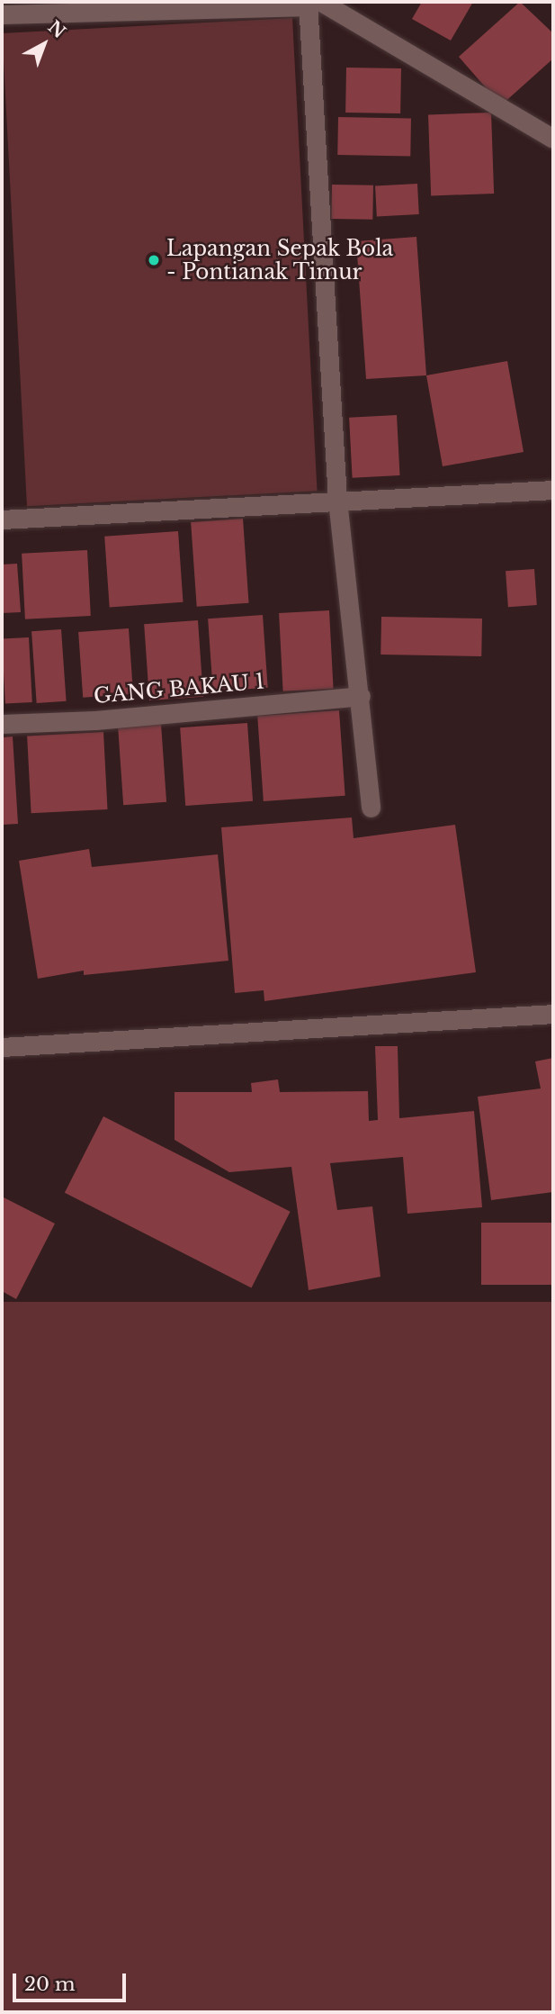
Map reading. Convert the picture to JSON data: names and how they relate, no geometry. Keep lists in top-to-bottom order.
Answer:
{
  "streets": {
    "street": ["GANG BAKAU 1"]
  },
  "places": ["Lapangan Sepak Bola - Pontianak Timur"],
  "scale_bar": "20 m",
  "north": "top right"
}
